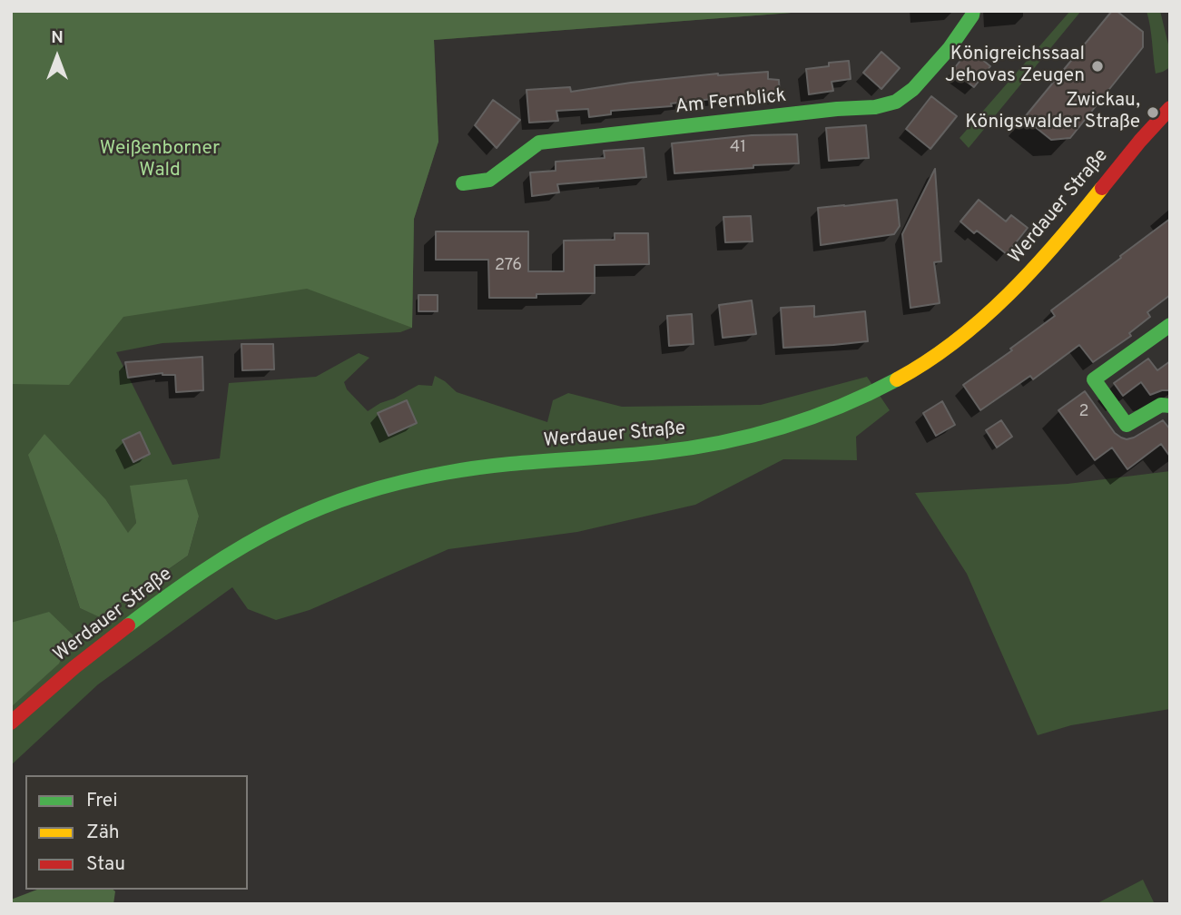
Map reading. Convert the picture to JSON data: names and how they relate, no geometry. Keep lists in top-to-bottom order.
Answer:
{
  "streets": {
    "main road": ["Am Fernblick", "Werdauer Straße"]
  },
  "parks": ["Weißenborner Wald"],
  "places": ["Königreichssaal Jehovas Zeugen", "Zwickau, Königswalder Straße"],
  "house_numbers": ["41", "276", "2"],
  "legend": ["Frei", "Zäh", "Stau"],
  "north": "top"
}
